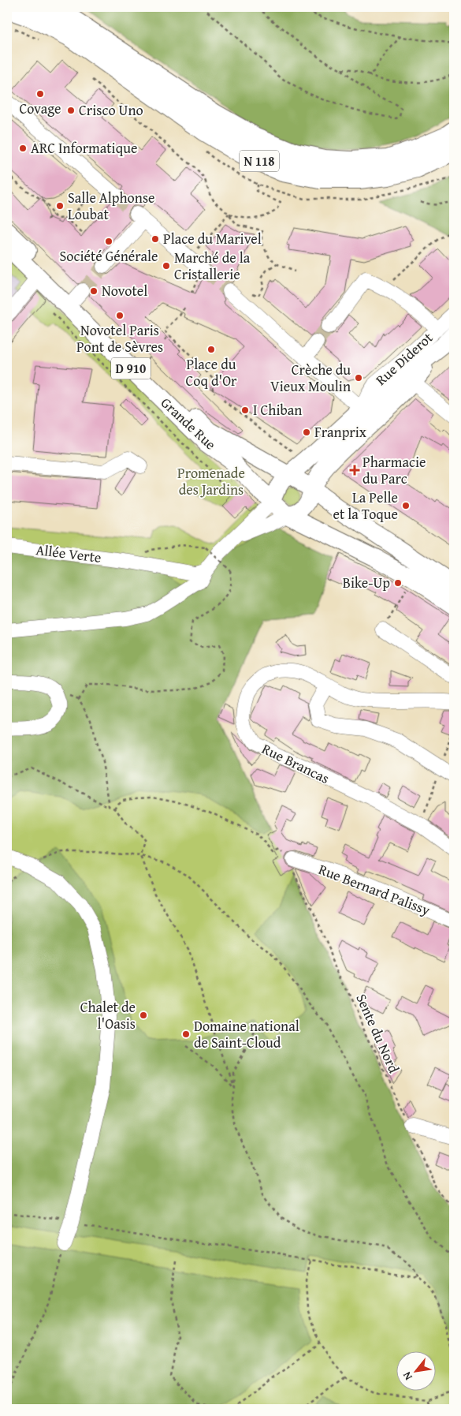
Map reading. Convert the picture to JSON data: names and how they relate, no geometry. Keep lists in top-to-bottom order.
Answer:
{
  "streets": {
    "highway": ["N 118"],
    "main road": ["D 910", "Grande Rue"],
    "street": [
      "Rue Diderot",
      "Allée Verte",
      "Rue Brancas",
      "Rue Bernard Palissy"
    ],
    "path": ["Sente du Nord"]
  },
  "crossings": [
    ["Rue Bernard Palissy", "Sente du Nord"]
  ],
  "parks": ["Promenade des Jardins"],
  "places": {
    "other": [
      "Covage",
      "Crisco Uno",
      "ARC Informatique",
      "Salle Alphonse Loubat",
      "Place du Marivel",
      "Société Générale",
      "Marché de la Cristallerie",
      "Novotel",
      "Novotel Paris Pont de Sèvres",
      "Place du Coq d'Or",
      "Crèche du Vieux Moulin",
      "I Chiban",
      "Franprix",
      "La Pelle et la Toque",
      "Bike-Up",
      "Chalet de l'Oasis",
      "Domaine national de Saint-Cloud"
    ],
    "health": ["Pharmacie du Parc"]
  },
  "north": "bottom left"
}
